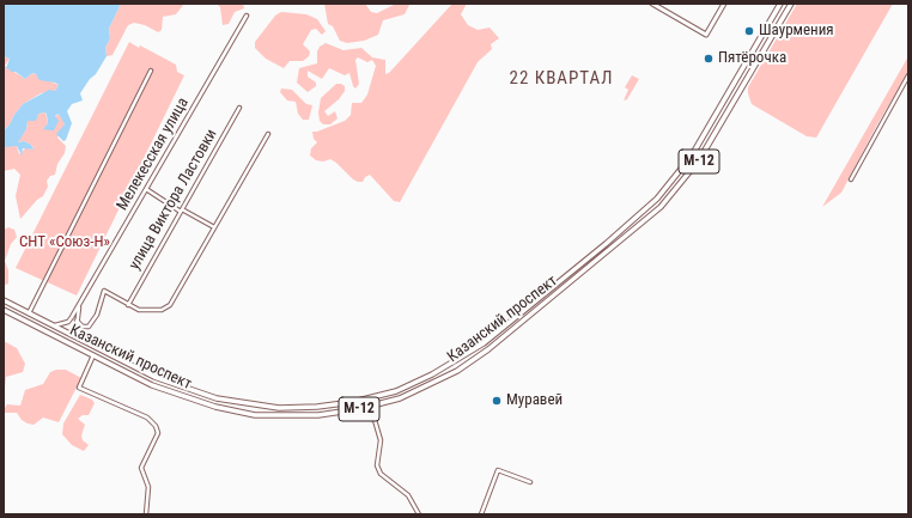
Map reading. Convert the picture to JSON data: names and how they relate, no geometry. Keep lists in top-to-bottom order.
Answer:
{
  "streets": {
    "main road": ["М-12", "Казанский проспект"],
    "street": ["Мелекесская улица", "улица Виктора Ластовки"]
  },
  "districts": ["22 КВАРТАЛ"],
  "parks": ["СНТ «Союз-Н»"],
  "places": ["Шаурмения", "Пятёрочка", "Муравей"]
}
